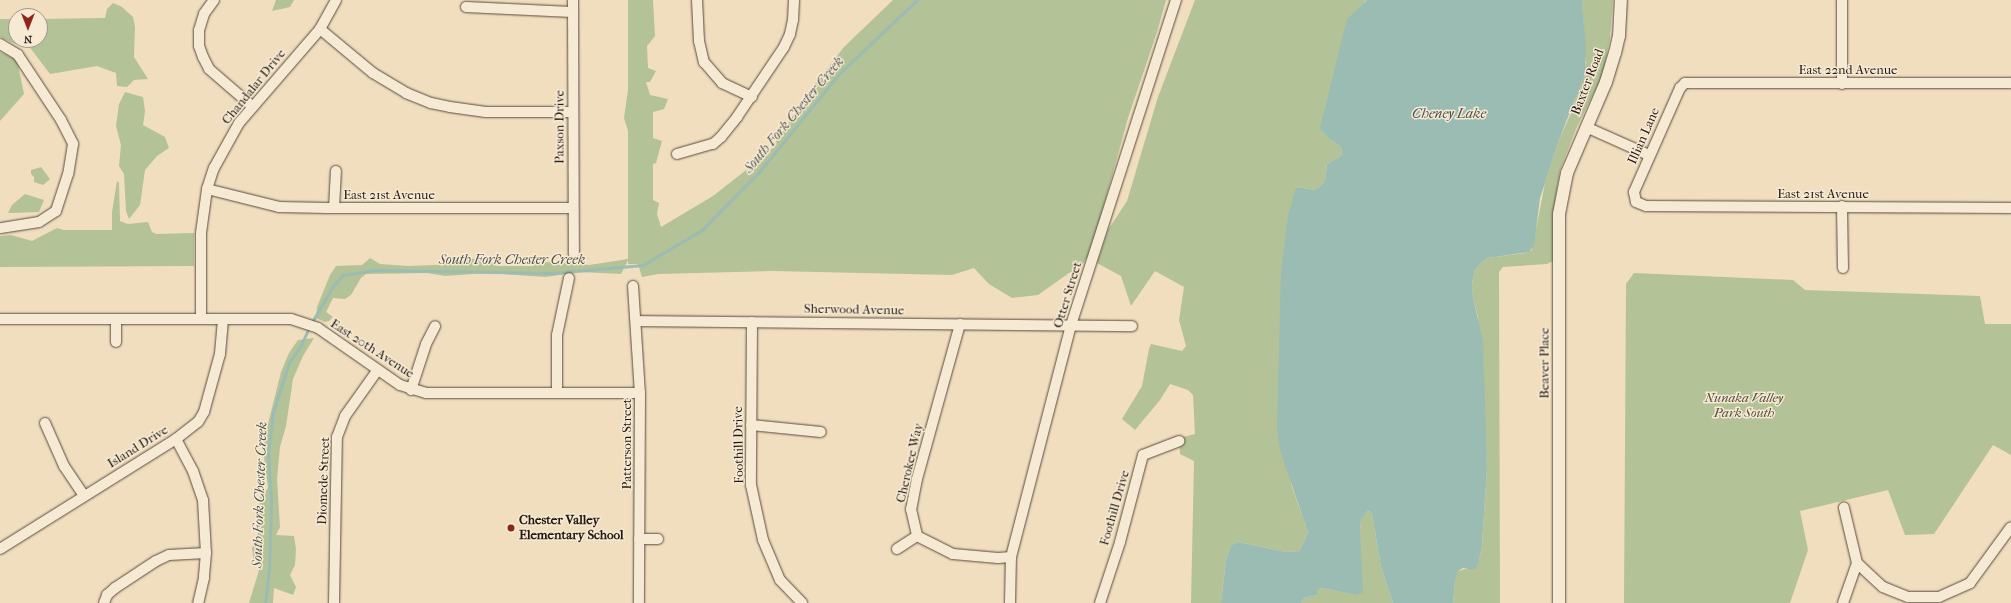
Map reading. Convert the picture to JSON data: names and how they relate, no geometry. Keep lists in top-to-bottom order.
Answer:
{
  "streets": {
    "street": [
      "East 22nd Avenue",
      "Baxter Road",
      "Chandalar Drive",
      "Paxson Drive",
      "Illian Lane",
      "East 21st Avenue",
      "Otter Street",
      "Sherwood Avenue",
      "East 20th Avenue",
      "Beaver Place",
      "Patterson Street",
      "Foothill Drive",
      "Island Drive",
      "Cherokee Way",
      "Diomede Street"
    ]
  },
  "crossings": [
    ["East 22nd Avenue", "Illian Lane"],
    ["Baxter Road", "Beaver Place"],
    ["Chandalar Drive", "East 21st Avenue"],
    ["Chandalar Drive", "East 20th Avenue"],
    ["Paxson Drive", "East 21st Avenue"],
    ["Illian Lane", "East 21st Avenue"],
    ["Otter Street", "Sherwood Avenue"],
    ["Sherwood Avenue", "Patterson Street"],
    ["Sherwood Avenue", "Foothill Drive"],
    ["Sherwood Avenue", "Cherokee Way"],
    ["East 20th Avenue", "Patterson Street"],
    ["East 20th Avenue", "Island Drive"],
    ["East 20th Avenue", "Diomede Street"]
  ],
  "water": ["Cheney Lake", "South Fork Chester Creek"],
  "parks": ["Nunaka Valley Park South"],
  "places": ["Chester Valley Elementary School"],
  "north": "bottom"
}
